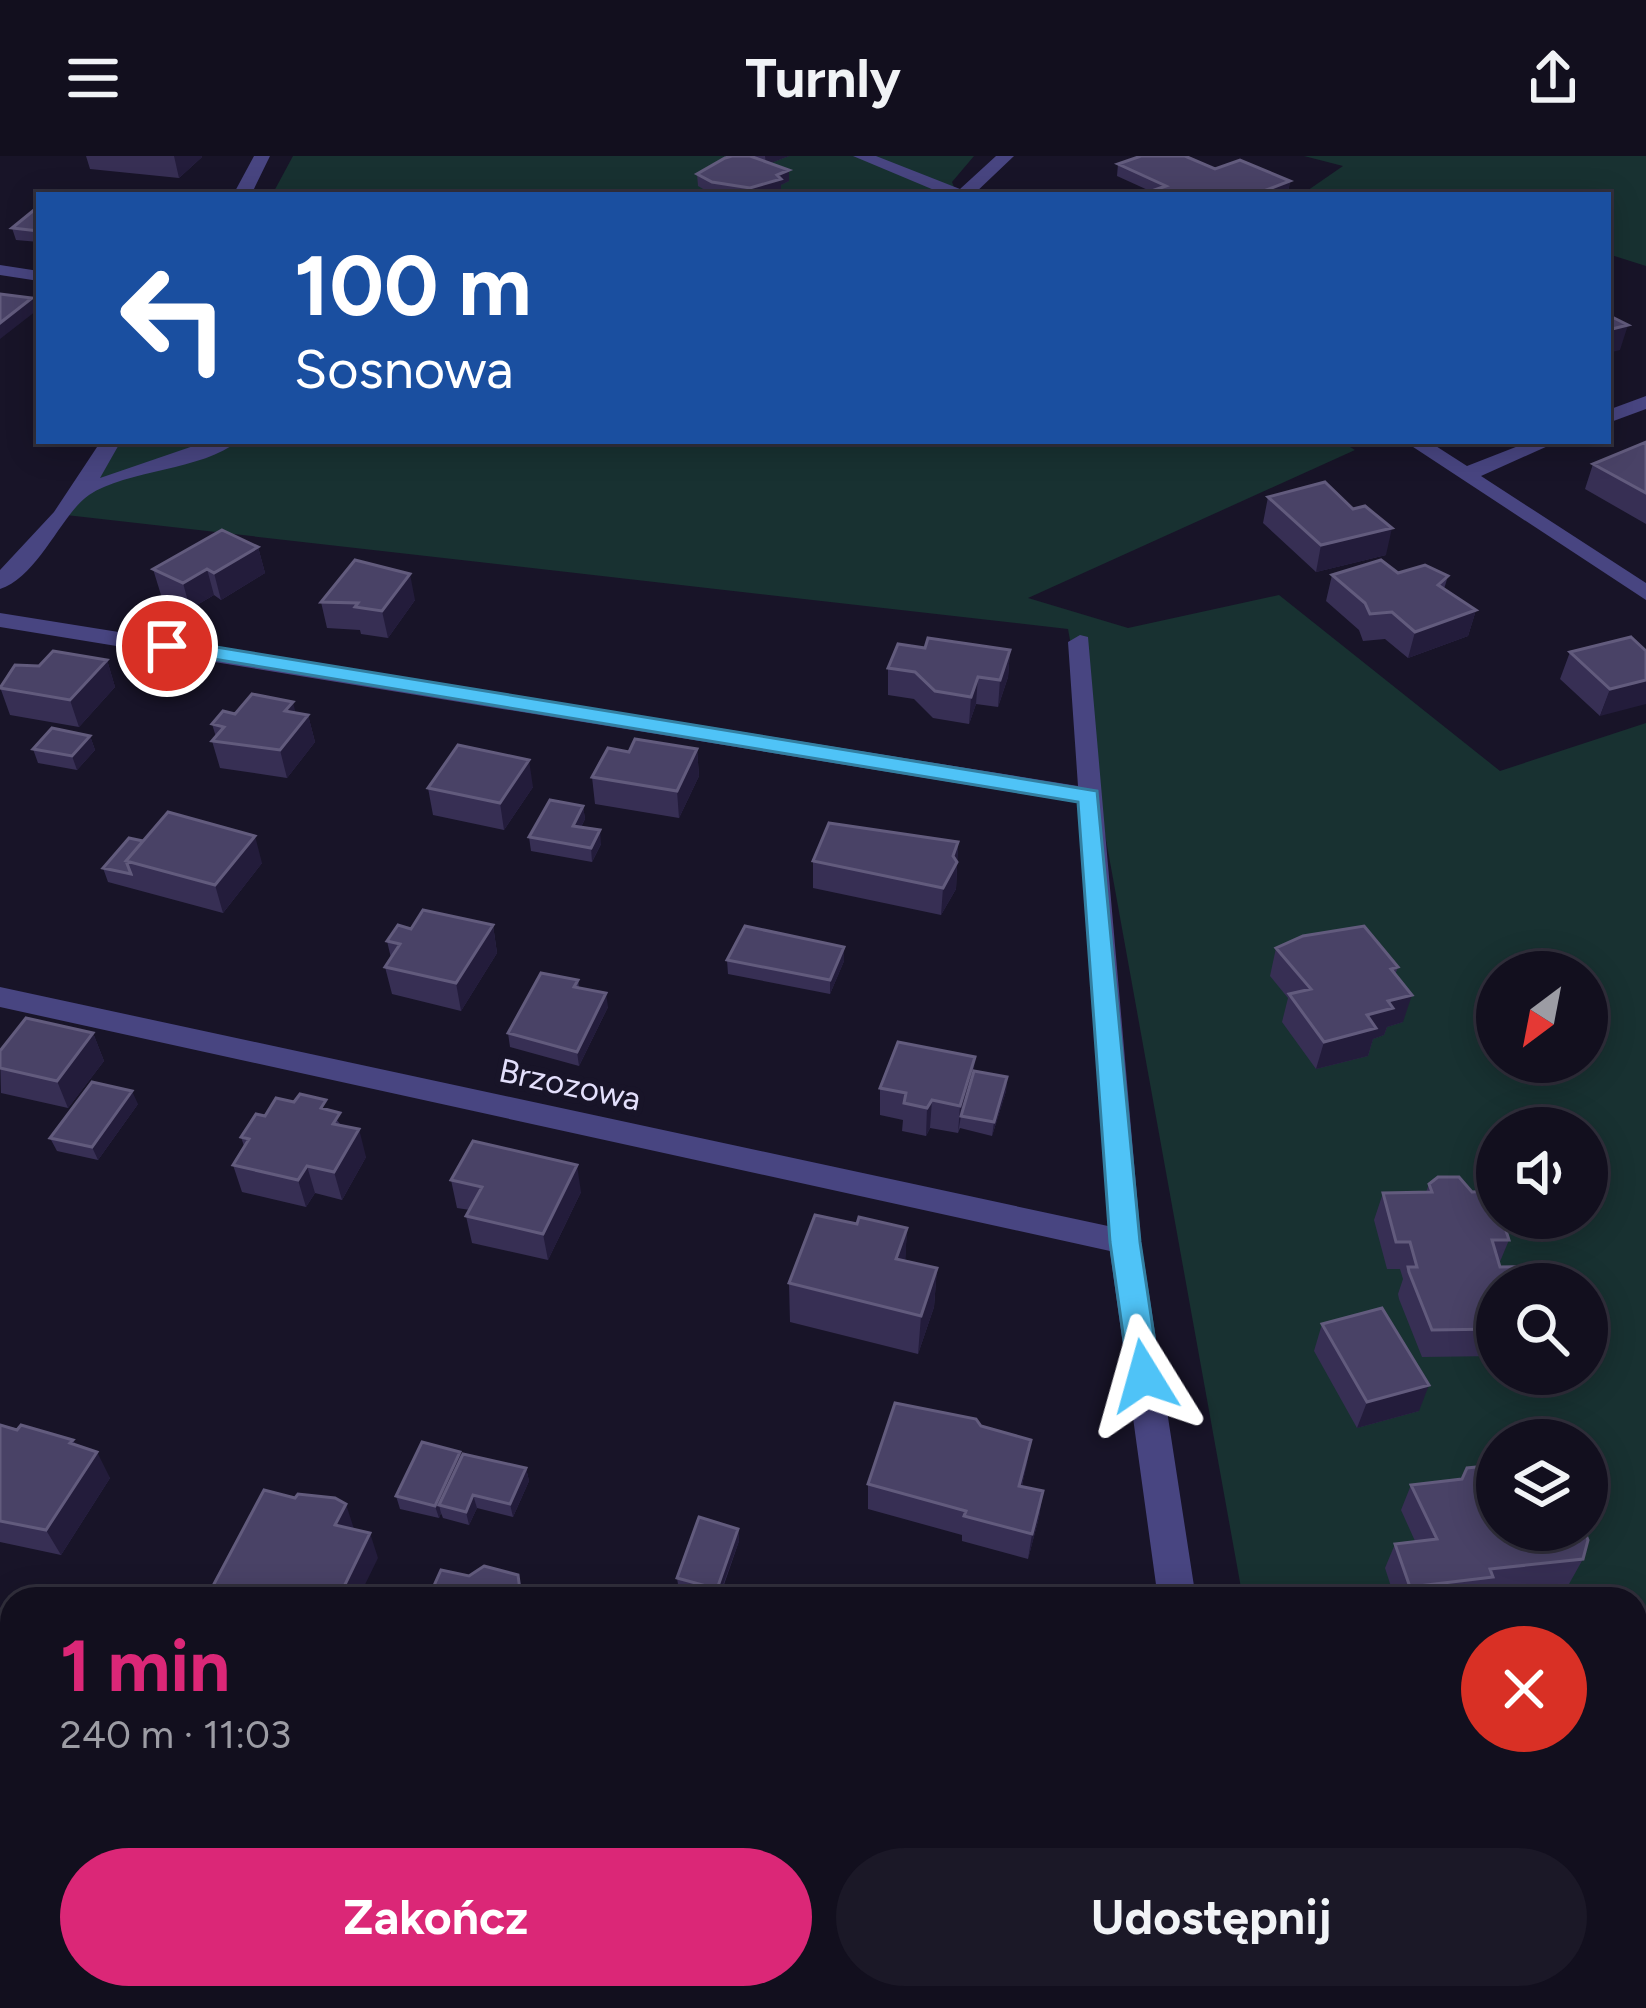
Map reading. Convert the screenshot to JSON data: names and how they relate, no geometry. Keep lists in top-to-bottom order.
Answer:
{
  "streets": {
    "street": ["Brzozowa"]
  },
  "north": "bottom left",
  "page": {
    "header": "Turnly",
    "turn": ["100 m", "Sosnowa"],
    "heading": ["1 min", "240 m · 11:03"],
    "buttons": ["Zakończ", "Udostępnij"]
  }
}
